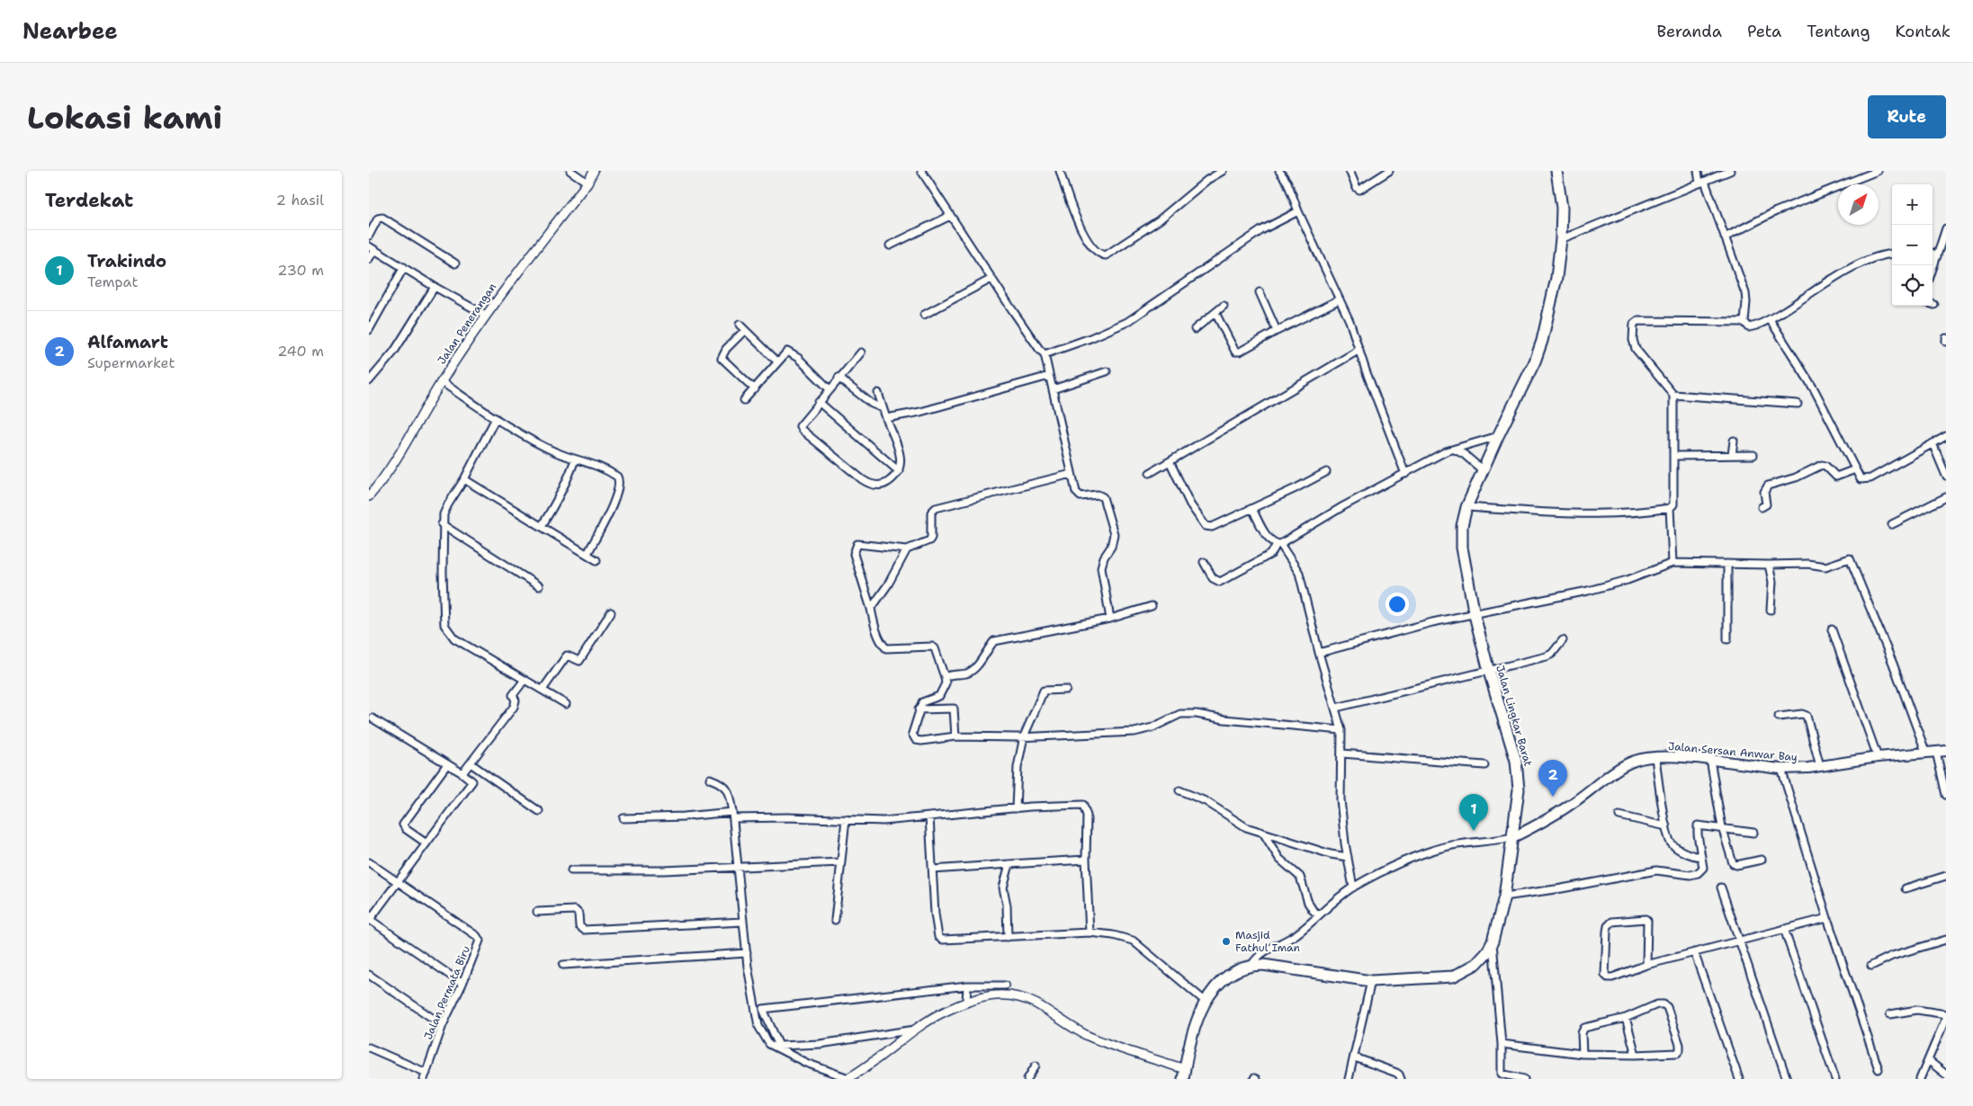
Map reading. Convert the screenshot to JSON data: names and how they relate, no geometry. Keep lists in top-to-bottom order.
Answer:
{
  "streets": {
    "highway": ["Jalan Lingkar Barat"],
    "main road": ["Jalan Sersan Anwar Bay"],
    "street": ["Jalan Penerangan", "Jalan Permata Biru"]
  },
  "crossings": [
    ["Jalan Lingkar Barat", "Jalan Sersan Anwar Bay"]
  ],
  "places": ["Masjid Fathul Iman"],
  "north": "top right",
  "page": {
    "header": "Nearbee",
    "nav": [
      "Beranda",
      "Peta",
      "Tentang",
      "Kontak"
    ],
    "buttons": "Rute",
    "title": "Lokasi kami",
    "heading": ["Terdekat", "2 hasil"],
    "map_buttons": ["+", "−"],
    "list": [
      {
        "mark": "1",
        "name": "Trakindo",
        "note": "Tempat",
        "value": "230 m"
      },
      {
        "mark": "2",
        "name": "Alfamart",
        "note": "Supermarket",
        "value": "240 m"
      }
    ],
    "pins": ["2", "1"]
  }
}
